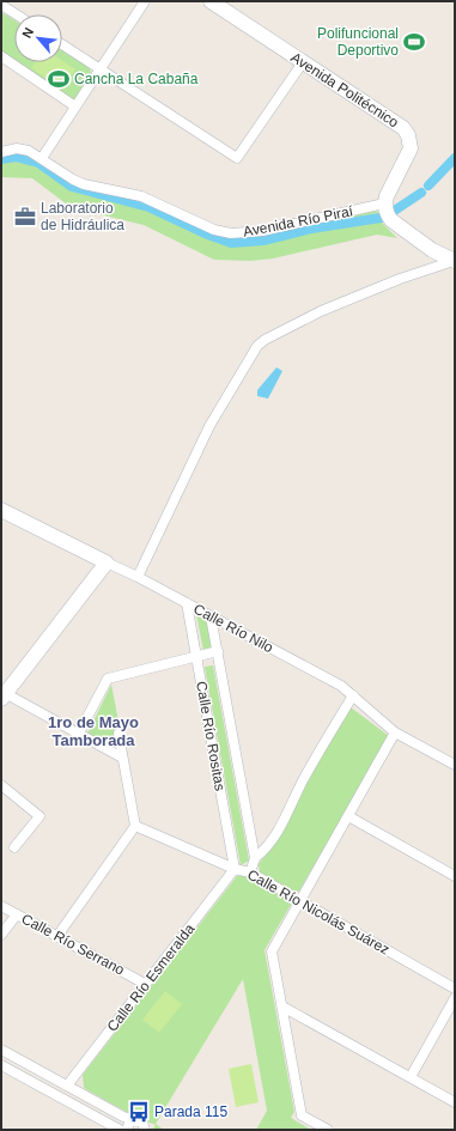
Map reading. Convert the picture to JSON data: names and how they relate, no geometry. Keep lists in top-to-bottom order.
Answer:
{
  "streets": {
    "main road": ["Avenida Politécnico", "Calle Río Nilo"],
    "street": [
      "Avenida Río Piraí",
      "Calle Río Rositas",
      "Calle Río Nicolás Suárez",
      "Calle Río Serrano",
      "Calle Río Esmeralda"
    ]
  },
  "crossings": [
    ["Avenida Politécnico", "Avenida Río Piraí"],
    ["Calle Río Nilo", "Calle Río Rositas"],
    ["Calle Río Rositas", "Calle Río Nicolás Suárez"],
    ["Calle Río Rositas", "Calle Río Esmeralda"],
    ["Calle Río Nicolás Suárez", "Calle Río Esmeralda"],
    ["Calle Río Serrano", "Calle Río Esmeralda"]
  ],
  "districts": ["1ro de Mayo Tamborada"],
  "places": {
    "sports": ["Polifuncional Deportivo", "Cancha La Cabaña"],
    "office": ["Laboratorio de Hidráulica"],
    "bus stop": ["Parada 115"]
  },
  "north": "top left"
}
